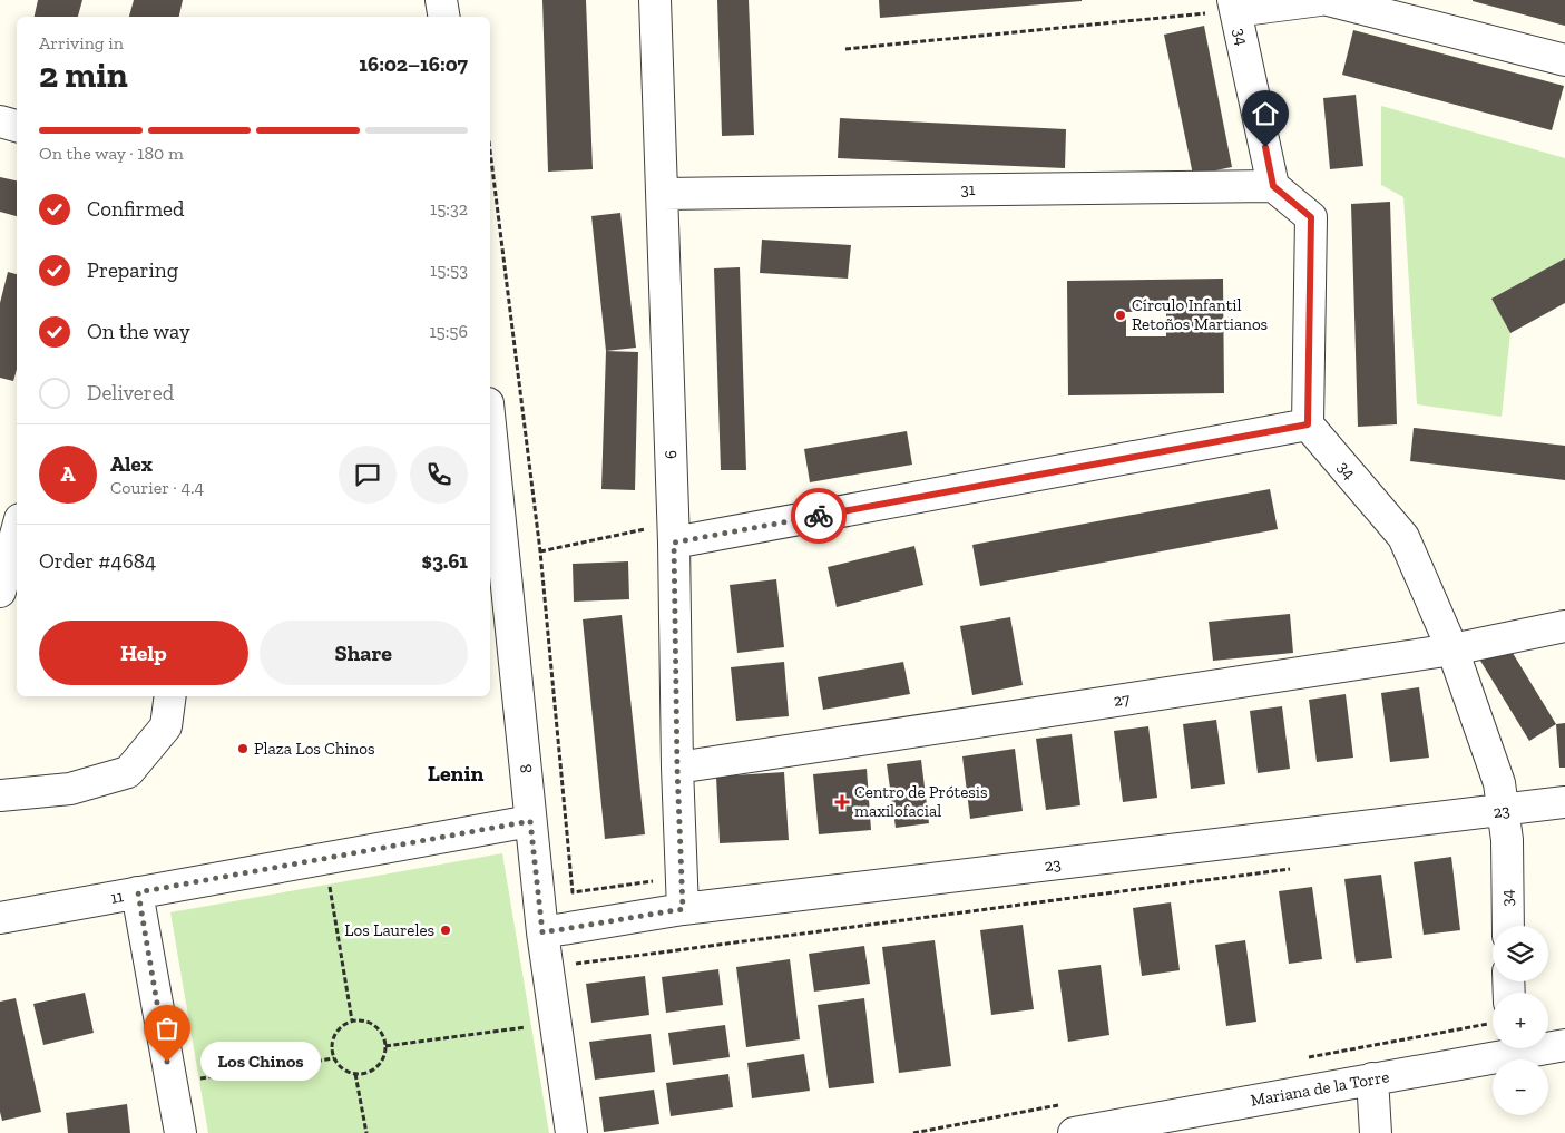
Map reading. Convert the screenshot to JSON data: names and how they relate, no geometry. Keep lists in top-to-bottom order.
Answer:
{
  "streets": {
    "street": [
      "34",
      "31",
      "6",
      "27",
      "8",
      "23",
      "11",
      "Mariana de la Torre"
    ]
  },
  "crossings": [
    ["34", "31"],
    ["34", "27"],
    ["34", "23"],
    ["31", "6"],
    ["6", "27"],
    ["6", "23"],
    ["8", "23"],
    ["8", "11"]
  ],
  "districts": ["Lenin"],
  "places": {
    "other": [
      "Círculo Infantil Retoños Martianos",
      "Plaza Los Chinos",
      "Los Laureles",
      "Los Chinos"
    ],
    "health": ["Centro de Prótesis maxilofacial"]
  },
  "page": {
    "heading": ["2 min", "Arriving in", "16:02–16:07"],
    "panel": [
      "Alex",
      "Courier · 4.4",
      "Order #4684",
      "$3.61"
    ],
    "bar": "On the way · 180 m",
    "list": [
      ["Confirmed", "15:32"],
      ["Preparing", "15:53"],
      ["On the way", "15:56"],
      "Delivered"
    ],
    "round": "A",
    "buttons": ["Help", "Share"],
    "map_buttons": ["+", "−"],
    "bubble": "Los Chinos"
  }
}
